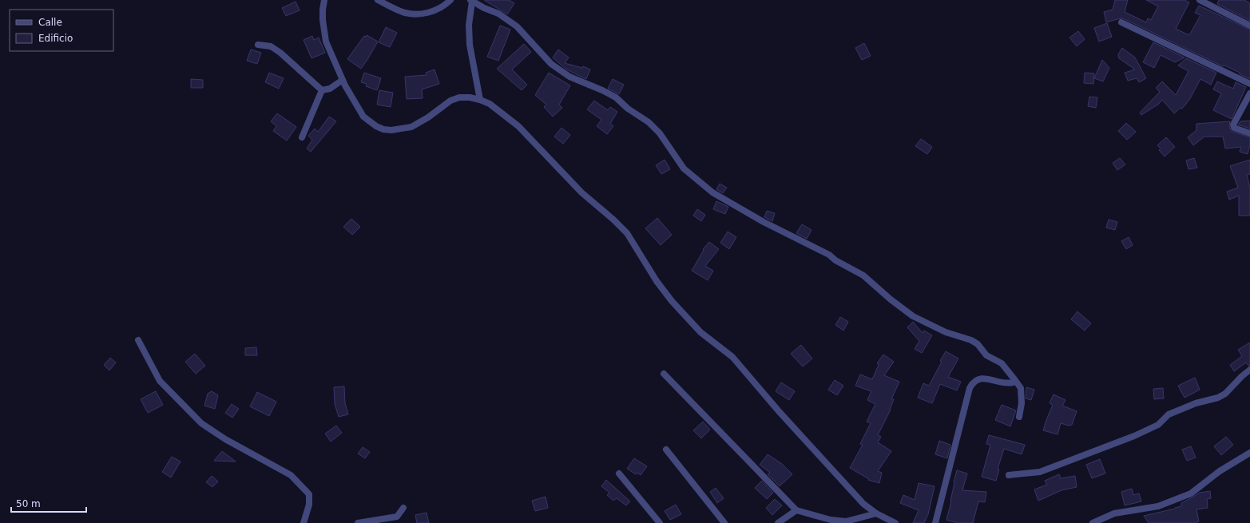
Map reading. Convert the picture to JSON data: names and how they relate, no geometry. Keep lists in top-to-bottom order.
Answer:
{
  "legend": ["Calle", "Edificio"],
  "scale_bar": "50 m"
}
